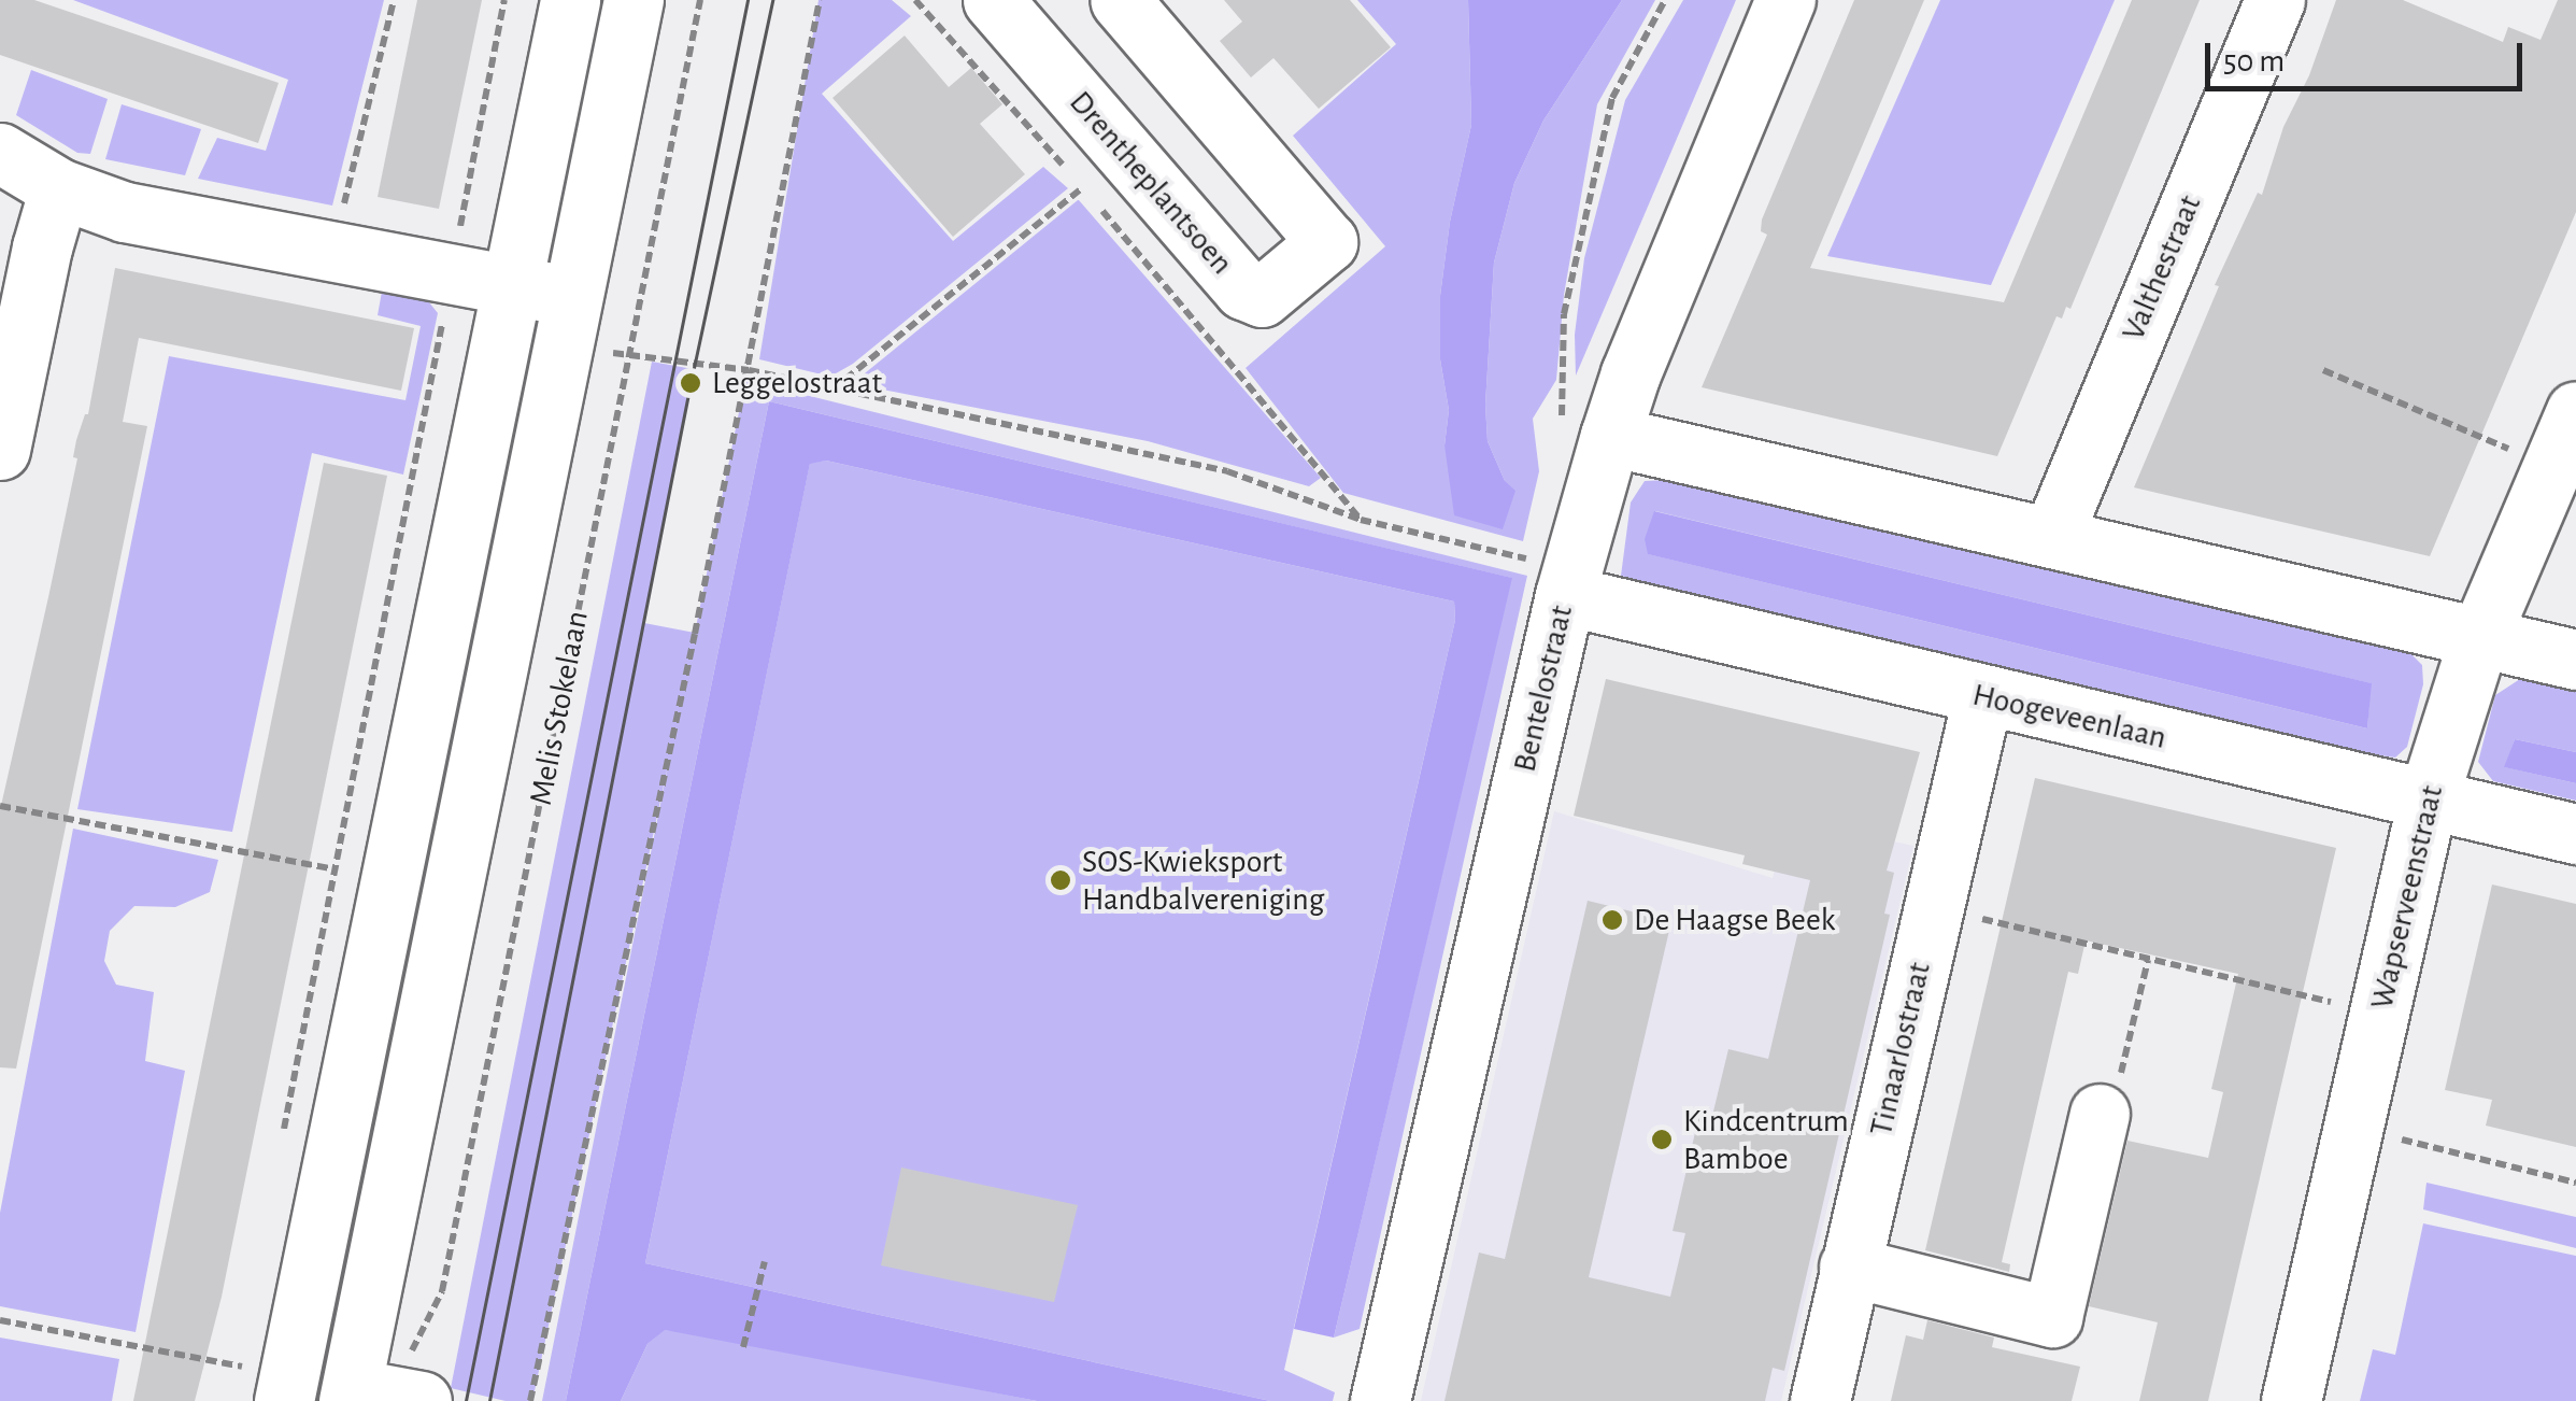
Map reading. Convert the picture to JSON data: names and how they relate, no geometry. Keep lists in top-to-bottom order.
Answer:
{
  "streets": {
    "street": [
      "Drentheplantsoen",
      "Valthestraat",
      "Bentelostraat",
      "Hoogeveenlaan",
      "Wapserveenstraat",
      "Tinaarlostraat"
    ],
    "path": ["Melis Stokelaan"]
  },
  "crossings": [
    ["Bentelostraat", "Hoogeveenlaan"],
    ["Hoogeveenlaan", "Wapserveenstraat"],
    ["Hoogeveenlaan", "Tinaarlostraat"]
  ],
  "places": [
    "Leggelostraat",
    "SOS-Kwieksport Handbalvereniging",
    "De Haagse Beek",
    "Kindcentrum Bamboe"
  ],
  "scale_bar": "50 m"
}
